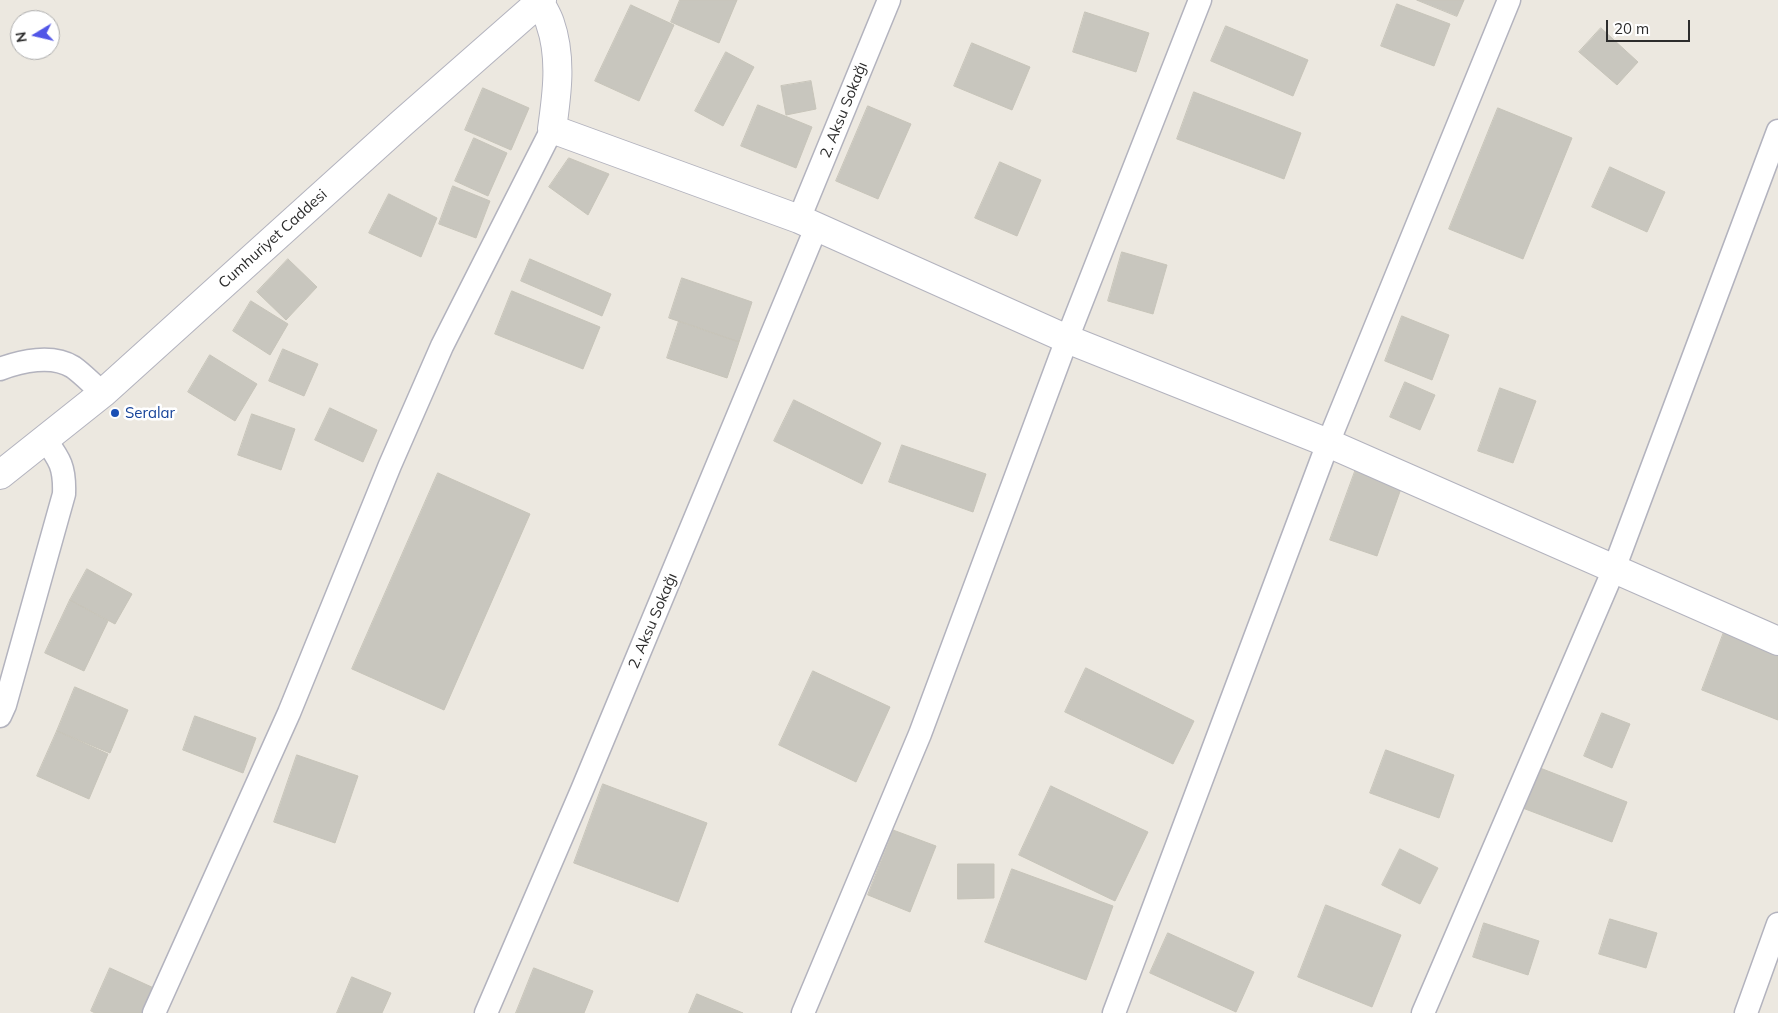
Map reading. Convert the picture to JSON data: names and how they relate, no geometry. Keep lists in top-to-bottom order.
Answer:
{
  "streets": {
    "street": ["2. Aksu Sokağı", "Cumhuriyet Caddesi"]
  },
  "places": ["Seralar"],
  "scale_bar": "20 m",
  "north": "left"
}
